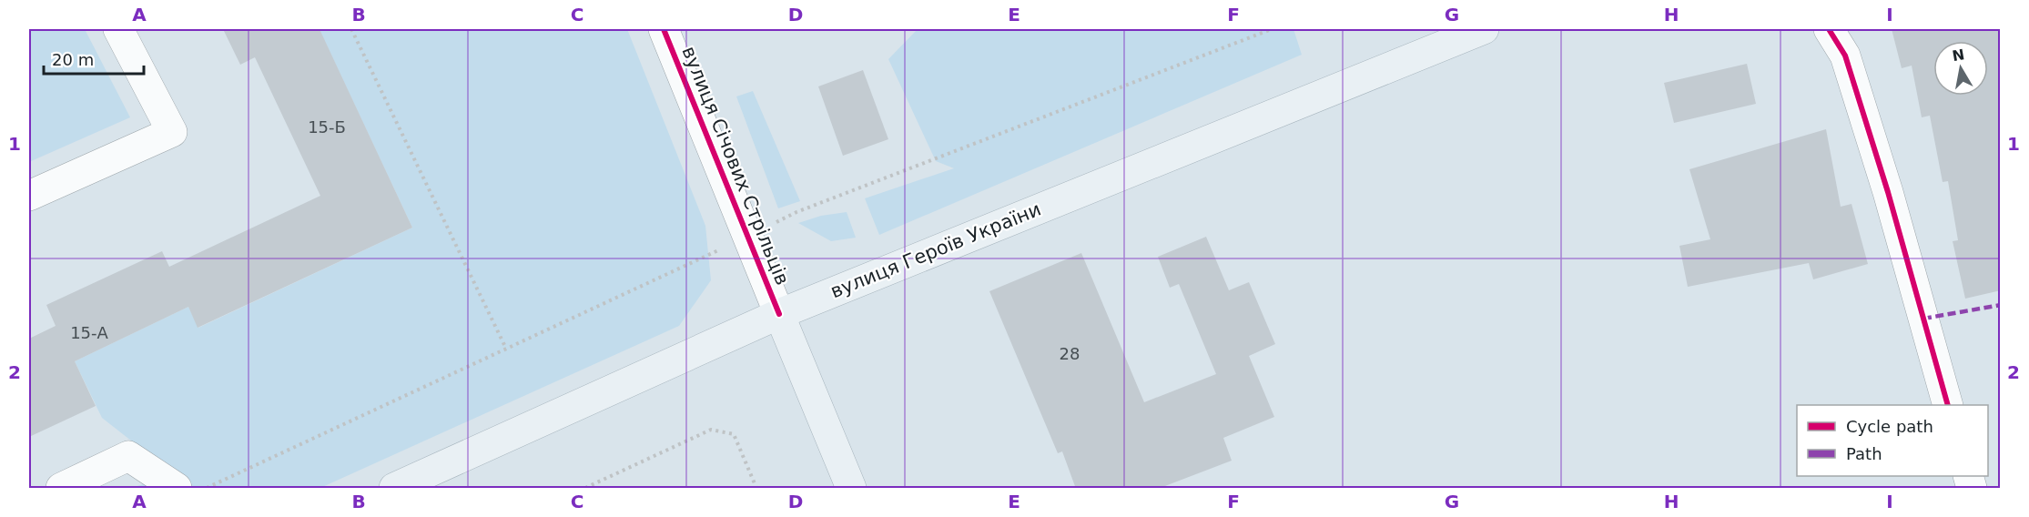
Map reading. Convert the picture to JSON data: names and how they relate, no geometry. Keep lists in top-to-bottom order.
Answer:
{
  "streets": {
    "main road": ["вулиця Героїв України"],
    "street": ["вулиця Січових Стрільців"]
  },
  "crossings": [
    ["вулиця Січових Стрільців", "вулиця Героїв України"]
  ],
  "house_numbers": ["15-Б", "15-А", "28"],
  "legend": ["Cycle path", "Path"],
  "scale_bar": "20 m",
  "north": "top",
  "grid": {
    "columns": [
      "A",
      "B",
      "C",
      "D",
      "E",
      "F",
      "G",
      "H",
      "I"
    ],
    "rows": ["1", "2"]
  }
}
